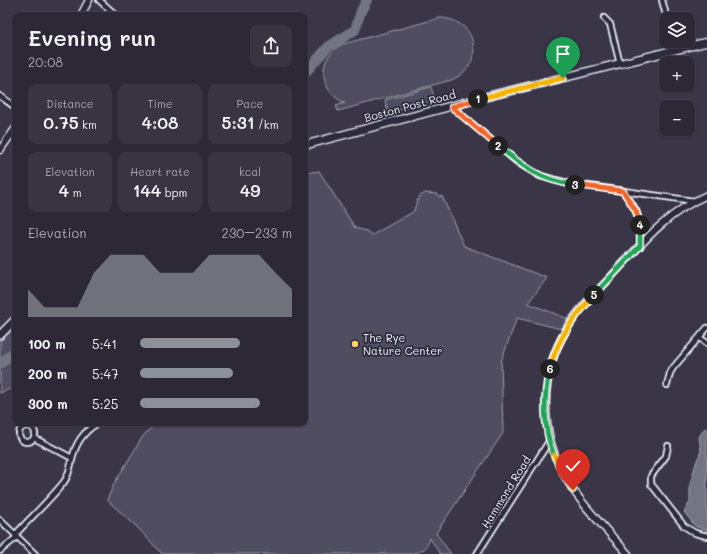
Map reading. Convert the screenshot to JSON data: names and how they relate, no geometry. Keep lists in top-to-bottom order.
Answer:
{
  "streets": {
    "main road": ["Boston Post Road"],
    "street": ["Hammond Road"]
  },
  "places": ["The Rye Nature Center"],
  "page": {
    "map_buttons": ["+", "−"],
    "heading": ["Evening run", "20:08"],
    "stats": [
      ["Distance", "0.75 km"],
      ["Time", "4:08"],
      ["Pace", "5:31 /km"],
      ["Elevation", "4 m"],
      ["Heart rate", "144 bpm"],
      ["kcal", "49"]
    ],
    "pins": [
      "1",
      "2",
      "3",
      "4",
      "5",
      "6"
    ],
    "chart": ["Elevation", "230–233 m"],
    "list": [
      {
        "name": "100 m",
        "note": "5:41"
      },
      {
        "name": "200 m",
        "note": "5:47"
      },
      {
        "name": "300 m",
        "note": "5:25"
      }
    ]
  }
}
